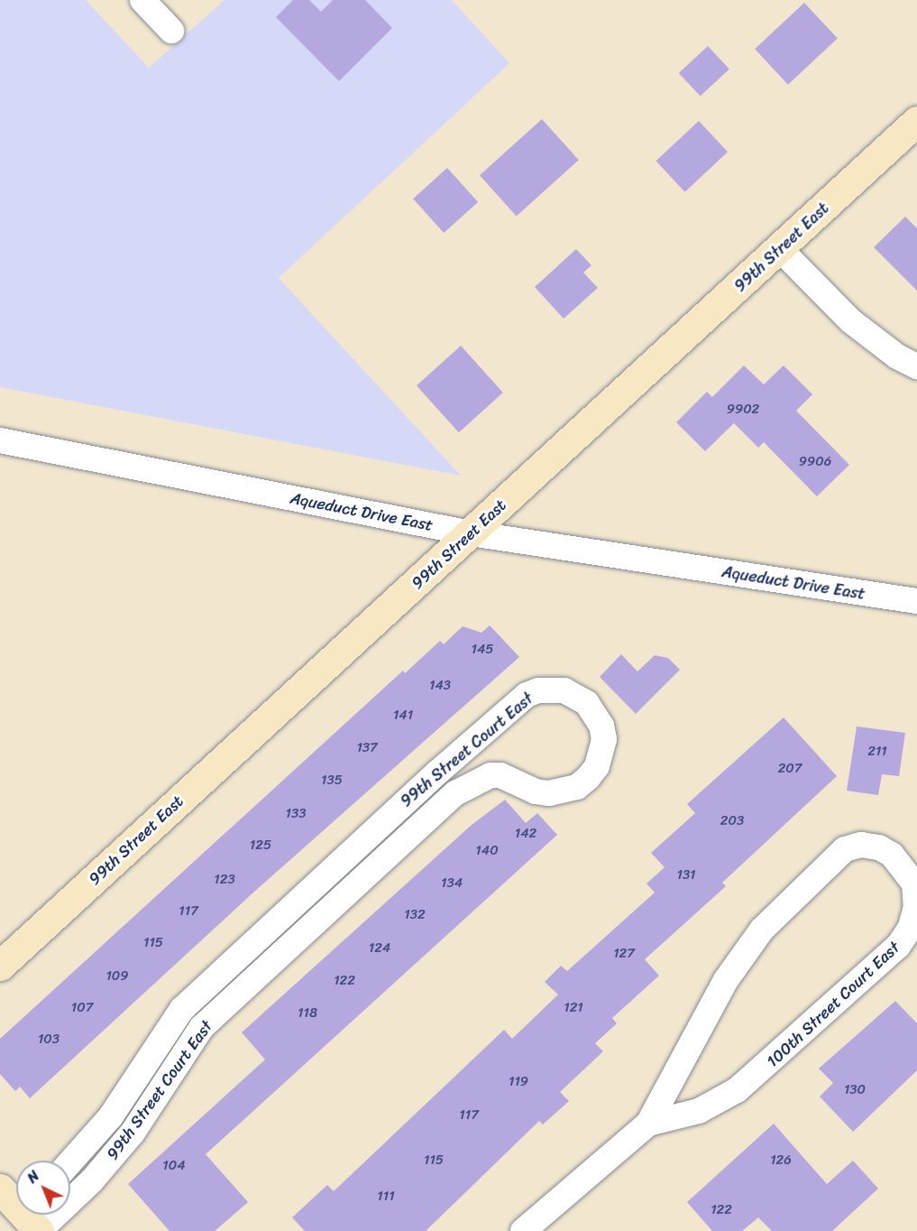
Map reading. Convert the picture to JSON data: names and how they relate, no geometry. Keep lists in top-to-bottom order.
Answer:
{
  "streets": {
    "street": [
      "99th Street East",
      "Aqueduct Drive East",
      "99th Street Court East",
      "100th Street Court East"
    ]
  },
  "crossings": [
    ["99th Street East", "Aqueduct Drive East"]
  ],
  "house_numbers": [
    "9902",
    "9906",
    "145",
    "143",
    "141",
    "137",
    "211",
    "207",
    "135",
    "133",
    "203",
    "142",
    "125",
    "140",
    "131",
    "123",
    "134",
    "117",
    "132",
    "115",
    "124",
    "127",
    "109",
    "122",
    "107",
    "121",
    "118",
    "103",
    "119",
    "130",
    "117",
    "115",
    "126",
    "104",
    "111",
    "122"
  ],
  "north": "top left"
}
